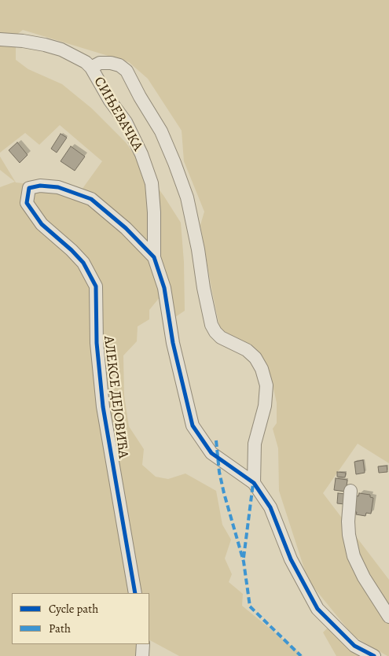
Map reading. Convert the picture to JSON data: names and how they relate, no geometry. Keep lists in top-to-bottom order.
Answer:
{
  "streets": {
    "street": ["СИЊЕВАЧКА", "АЛЕКСЕ ДЕЈОВИЋА"]
  },
  "crossings": [
    ["СИЊЕВАЧКА", "АЛЕКСЕ ДЕЈОВИЋА"]
  ],
  "legend": ["Cycle path", "Path"]
}
